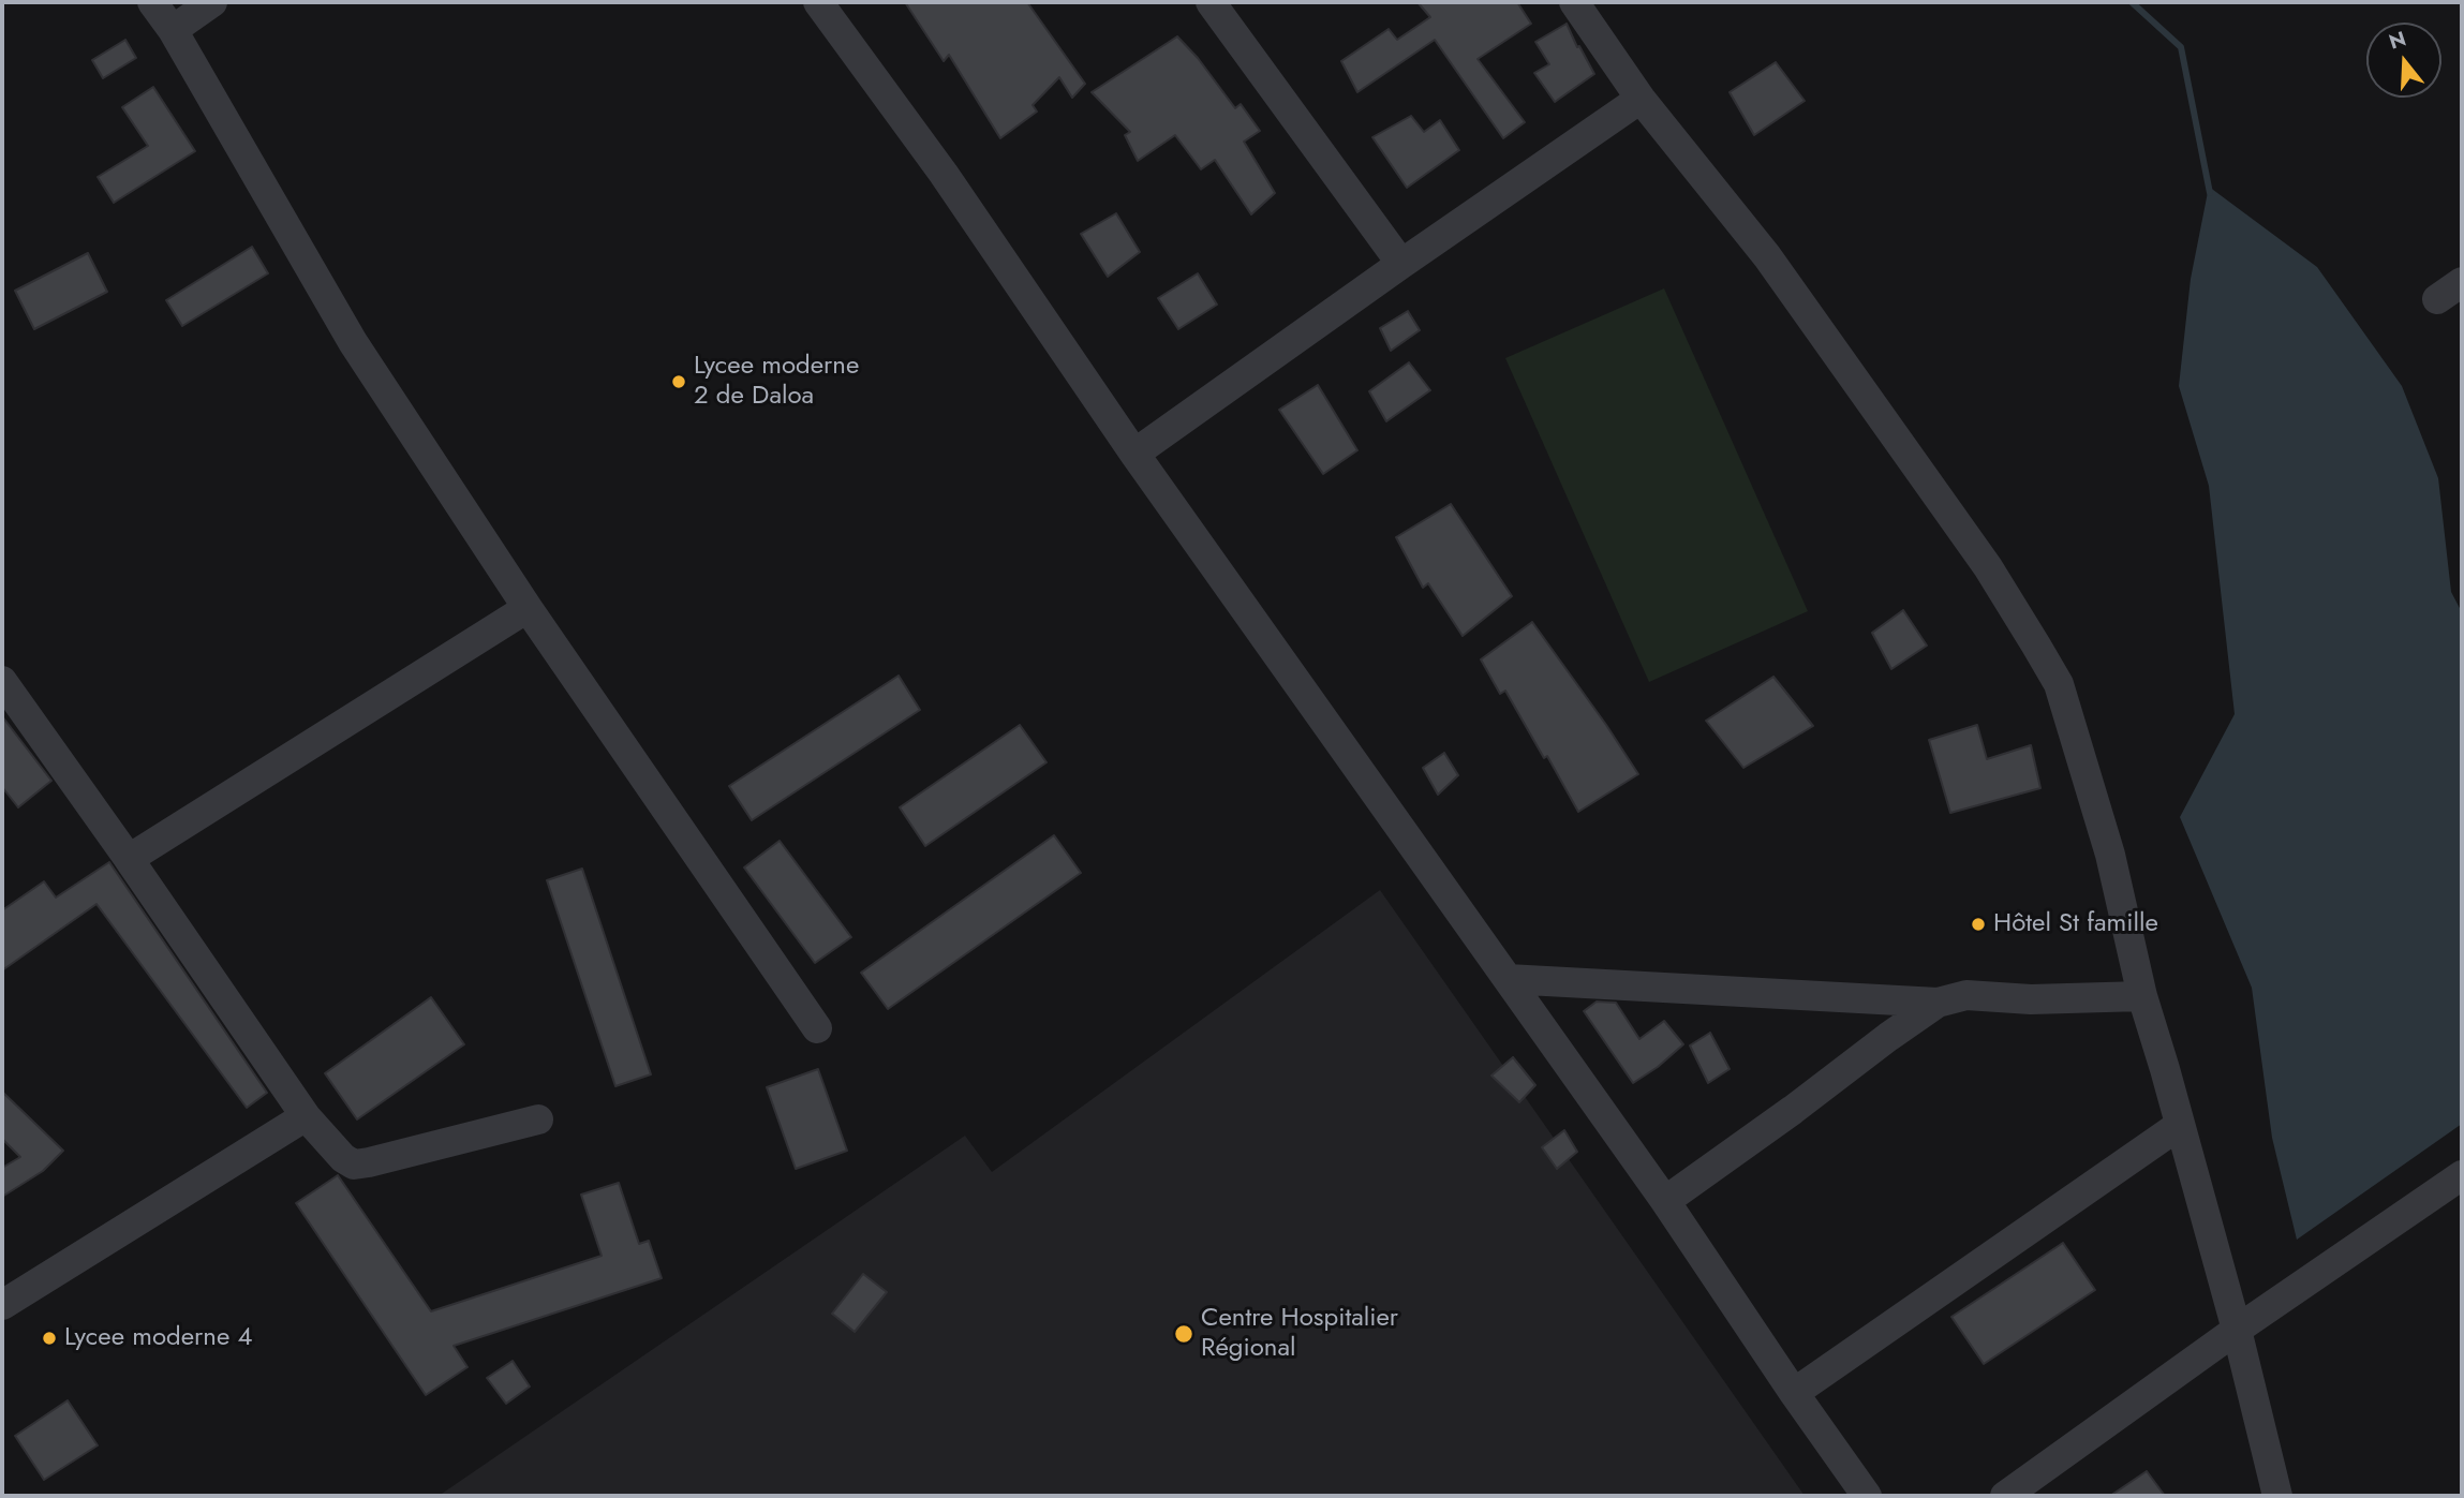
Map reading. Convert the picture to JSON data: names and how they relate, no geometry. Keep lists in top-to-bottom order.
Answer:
{
  "places": [
    "Lycee moderne 2 de Daloa",
    "Hôtel St famille",
    "Centre Hospitalier Régional",
    "Lycee moderne 4"
  ],
  "north": "top"
}
